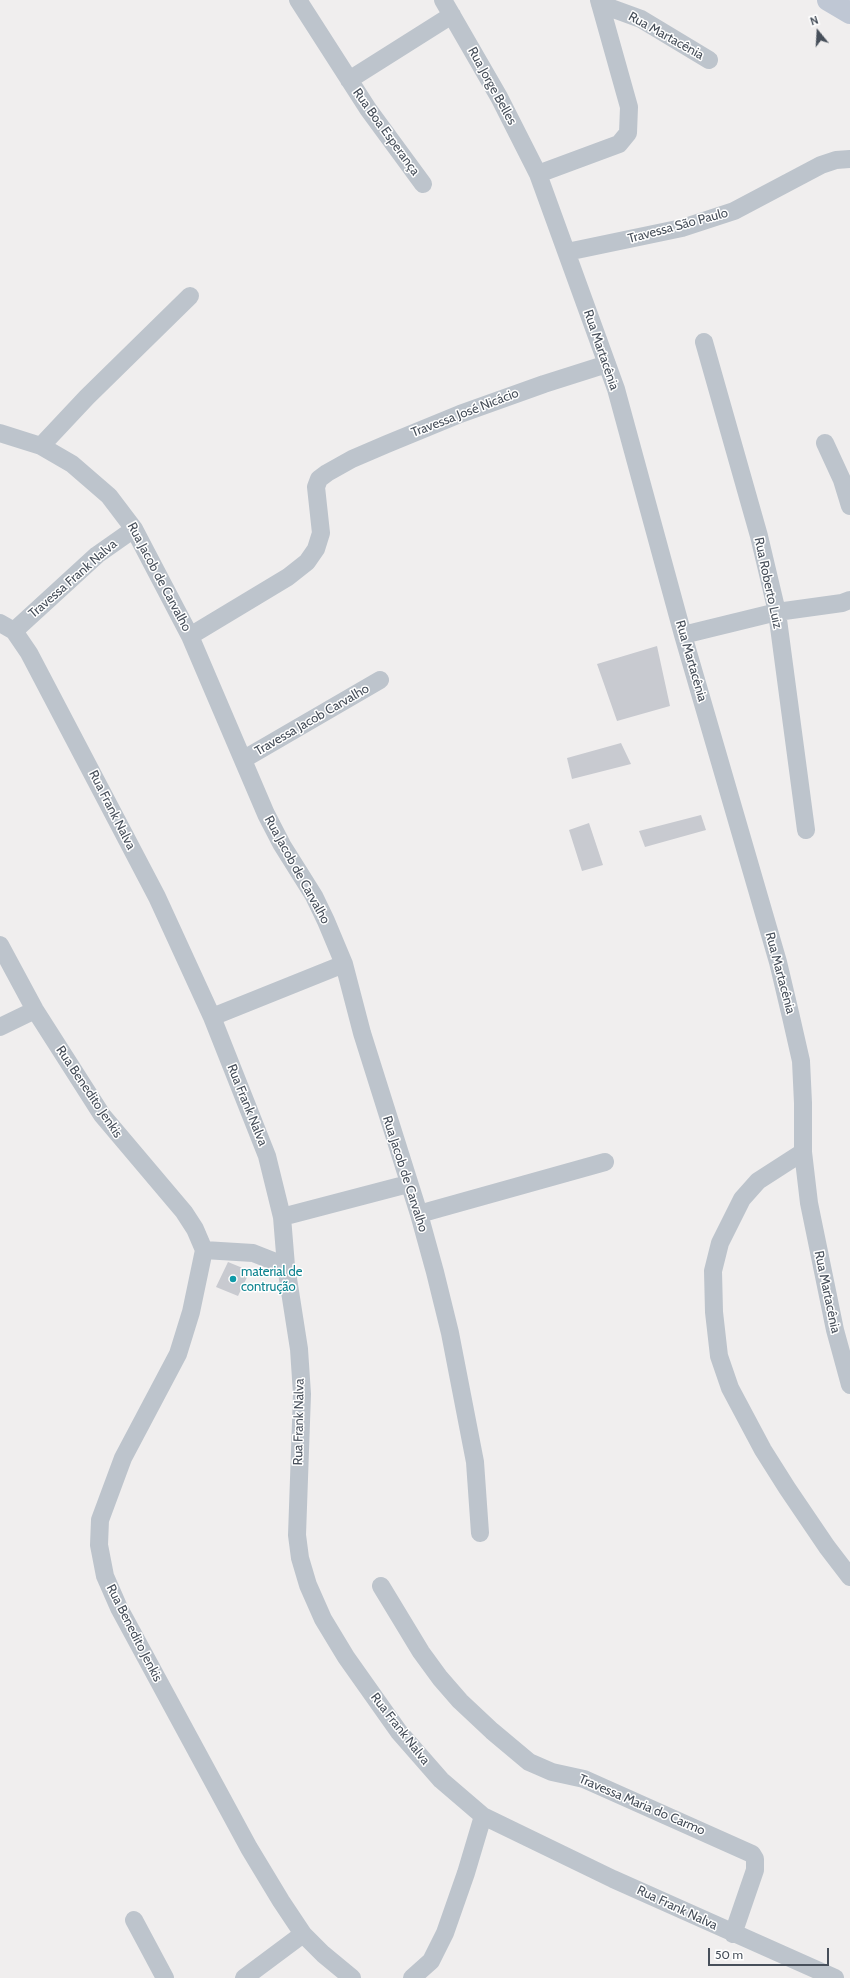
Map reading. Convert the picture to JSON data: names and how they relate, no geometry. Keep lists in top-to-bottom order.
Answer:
{
  "streets": {
    "street": [
      "Rua Martacênia",
      "Rua Jorge Belles",
      "Rua Boa Esperança",
      "Travessa São Paulo",
      "Travessa José Nicácio",
      "Rua Jacob de Carvalho",
      "Travessa Frank Nalva",
      "Rua Roberto Luiz",
      "Travessa Jacob Carvalho",
      "Rua Frank Nalva",
      "Rua Benedito Jenkis",
      "Travessa Maria do Carmo"
    ]
  },
  "crossings": [
    ["Rua Martacênia", "Rua Jorge Belles"],
    ["Rua Martacênia", "Travessa São Paulo"],
    ["Rua Martacênia", "Travessa José Nicácio"],
    ["Rua Jorge Belles", "Rua Boa Esperança"],
    ["Travessa José Nicácio", "Rua Jacob de Carvalho"],
    ["Rua Jacob de Carvalho", "Travessa Frank Nalva"],
    ["Rua Jacob de Carvalho", "Travessa Jacob Carvalho"],
    ["Travessa Frank Nalva", "Rua Frank Nalva"],
    ["Rua Frank Nalva", "Travessa Maria do Carmo"]
  ],
  "places": ["material de contrução"],
  "scale_bar": "50 m",
  "north": "top"
}
